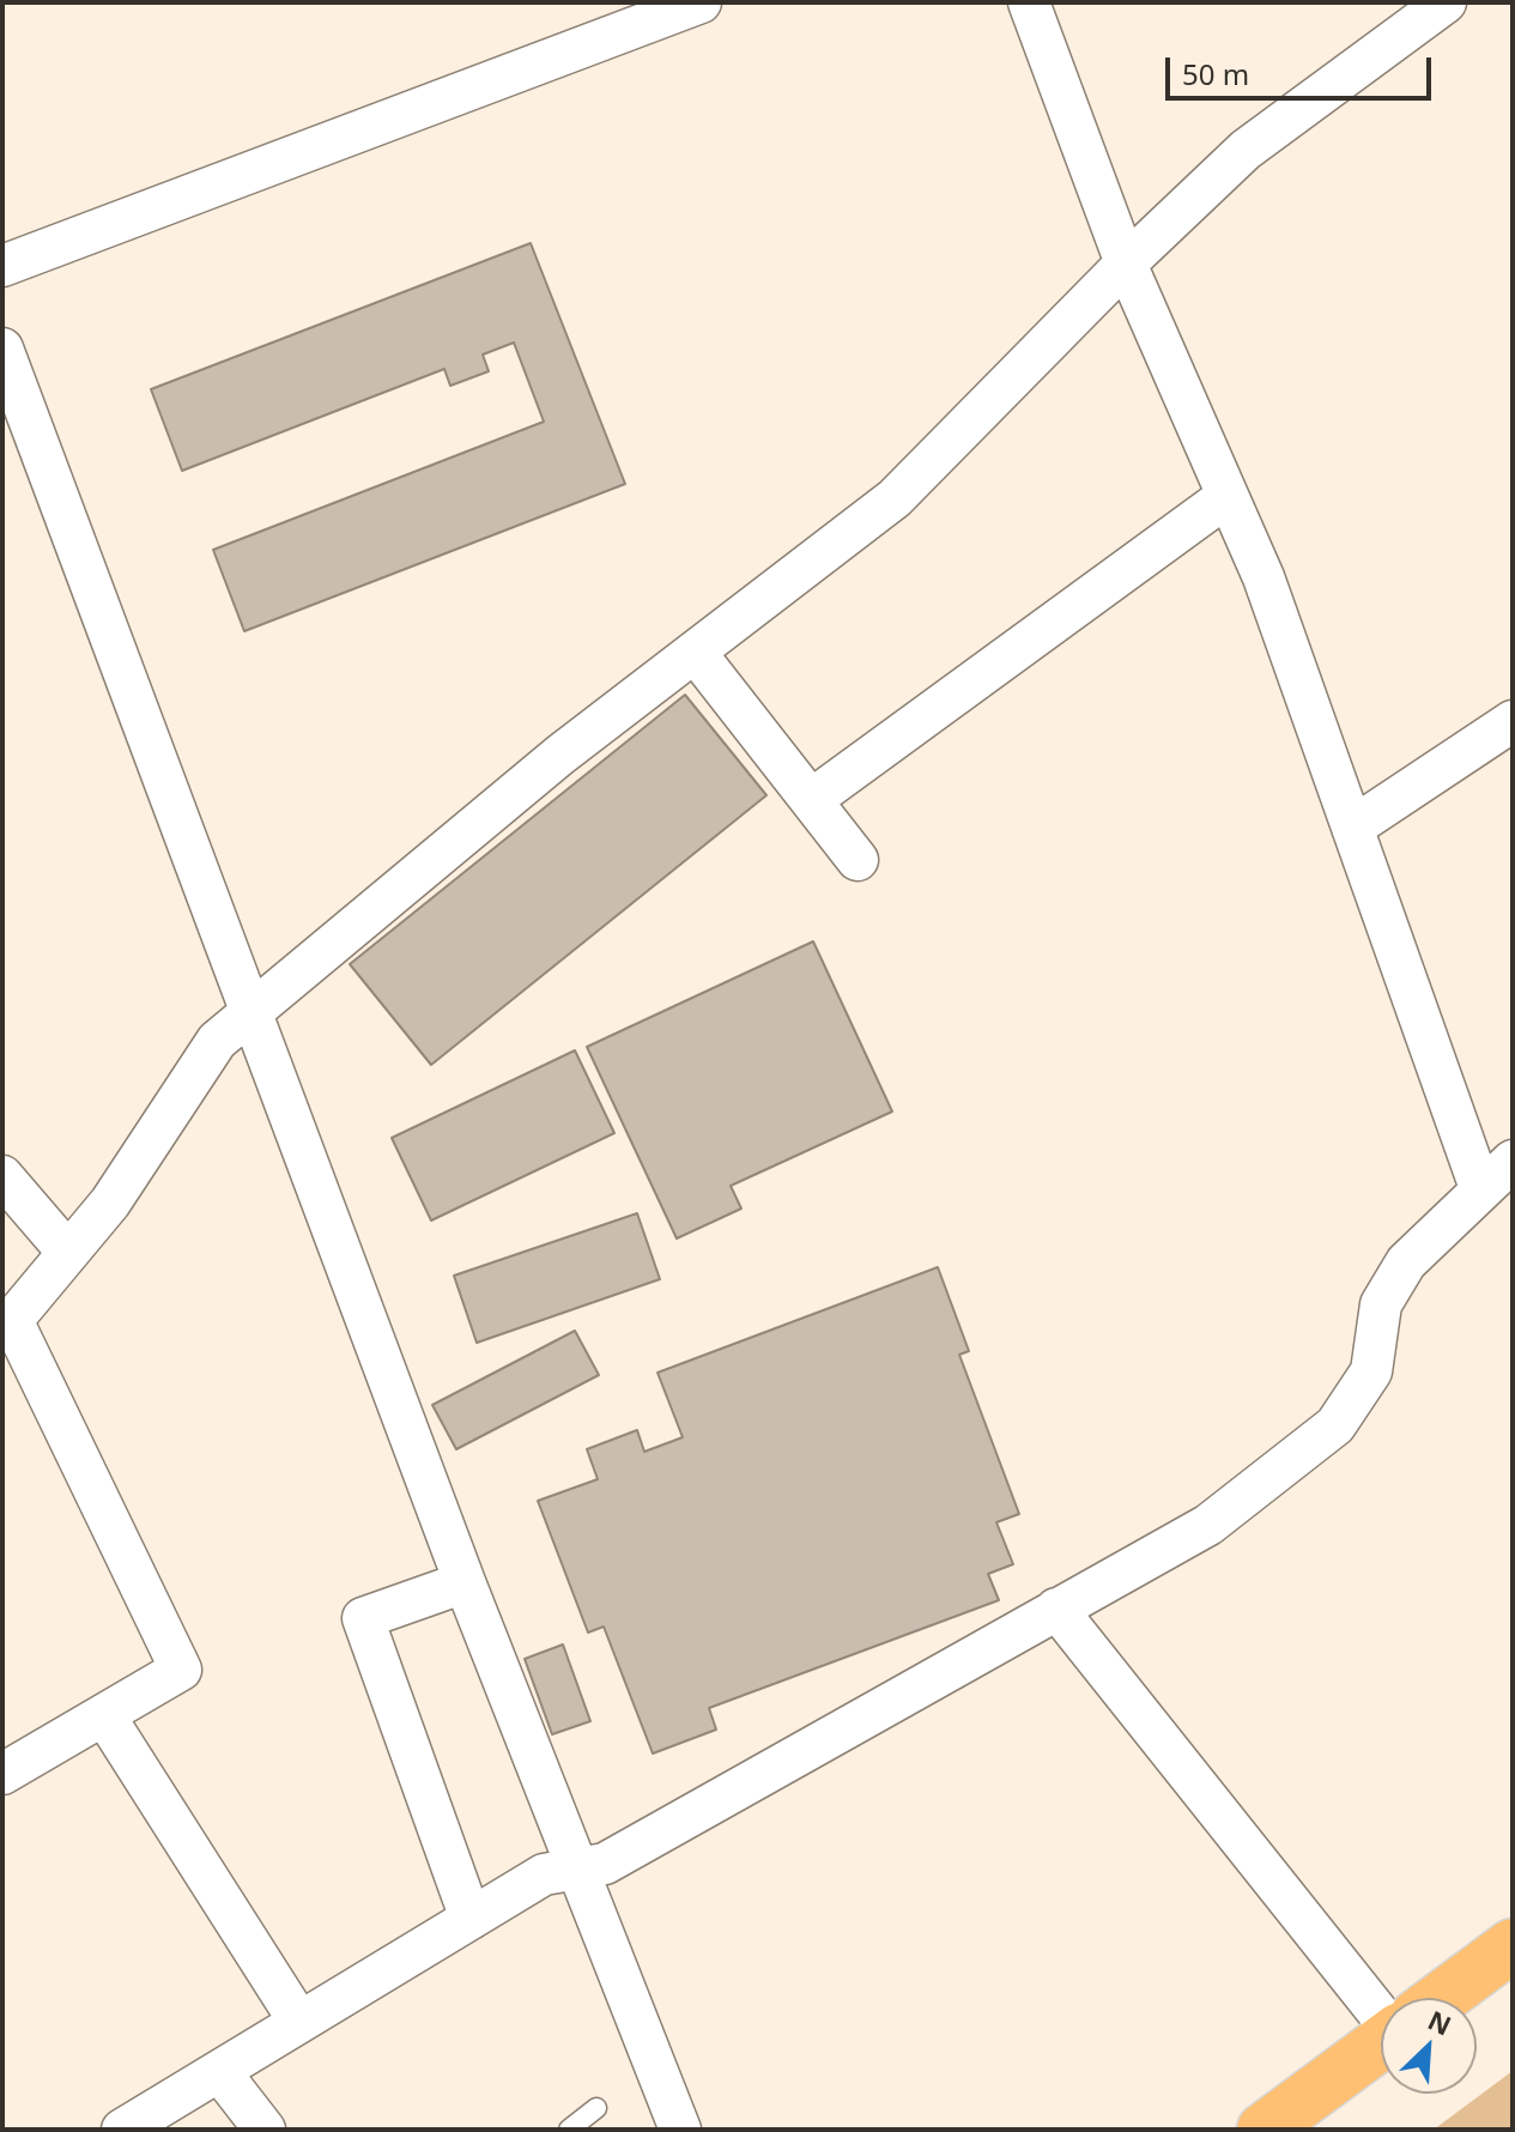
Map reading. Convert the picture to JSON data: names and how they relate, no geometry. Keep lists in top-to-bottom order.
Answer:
{
  "scale_bar": "50 m",
  "north": "top right"
}
